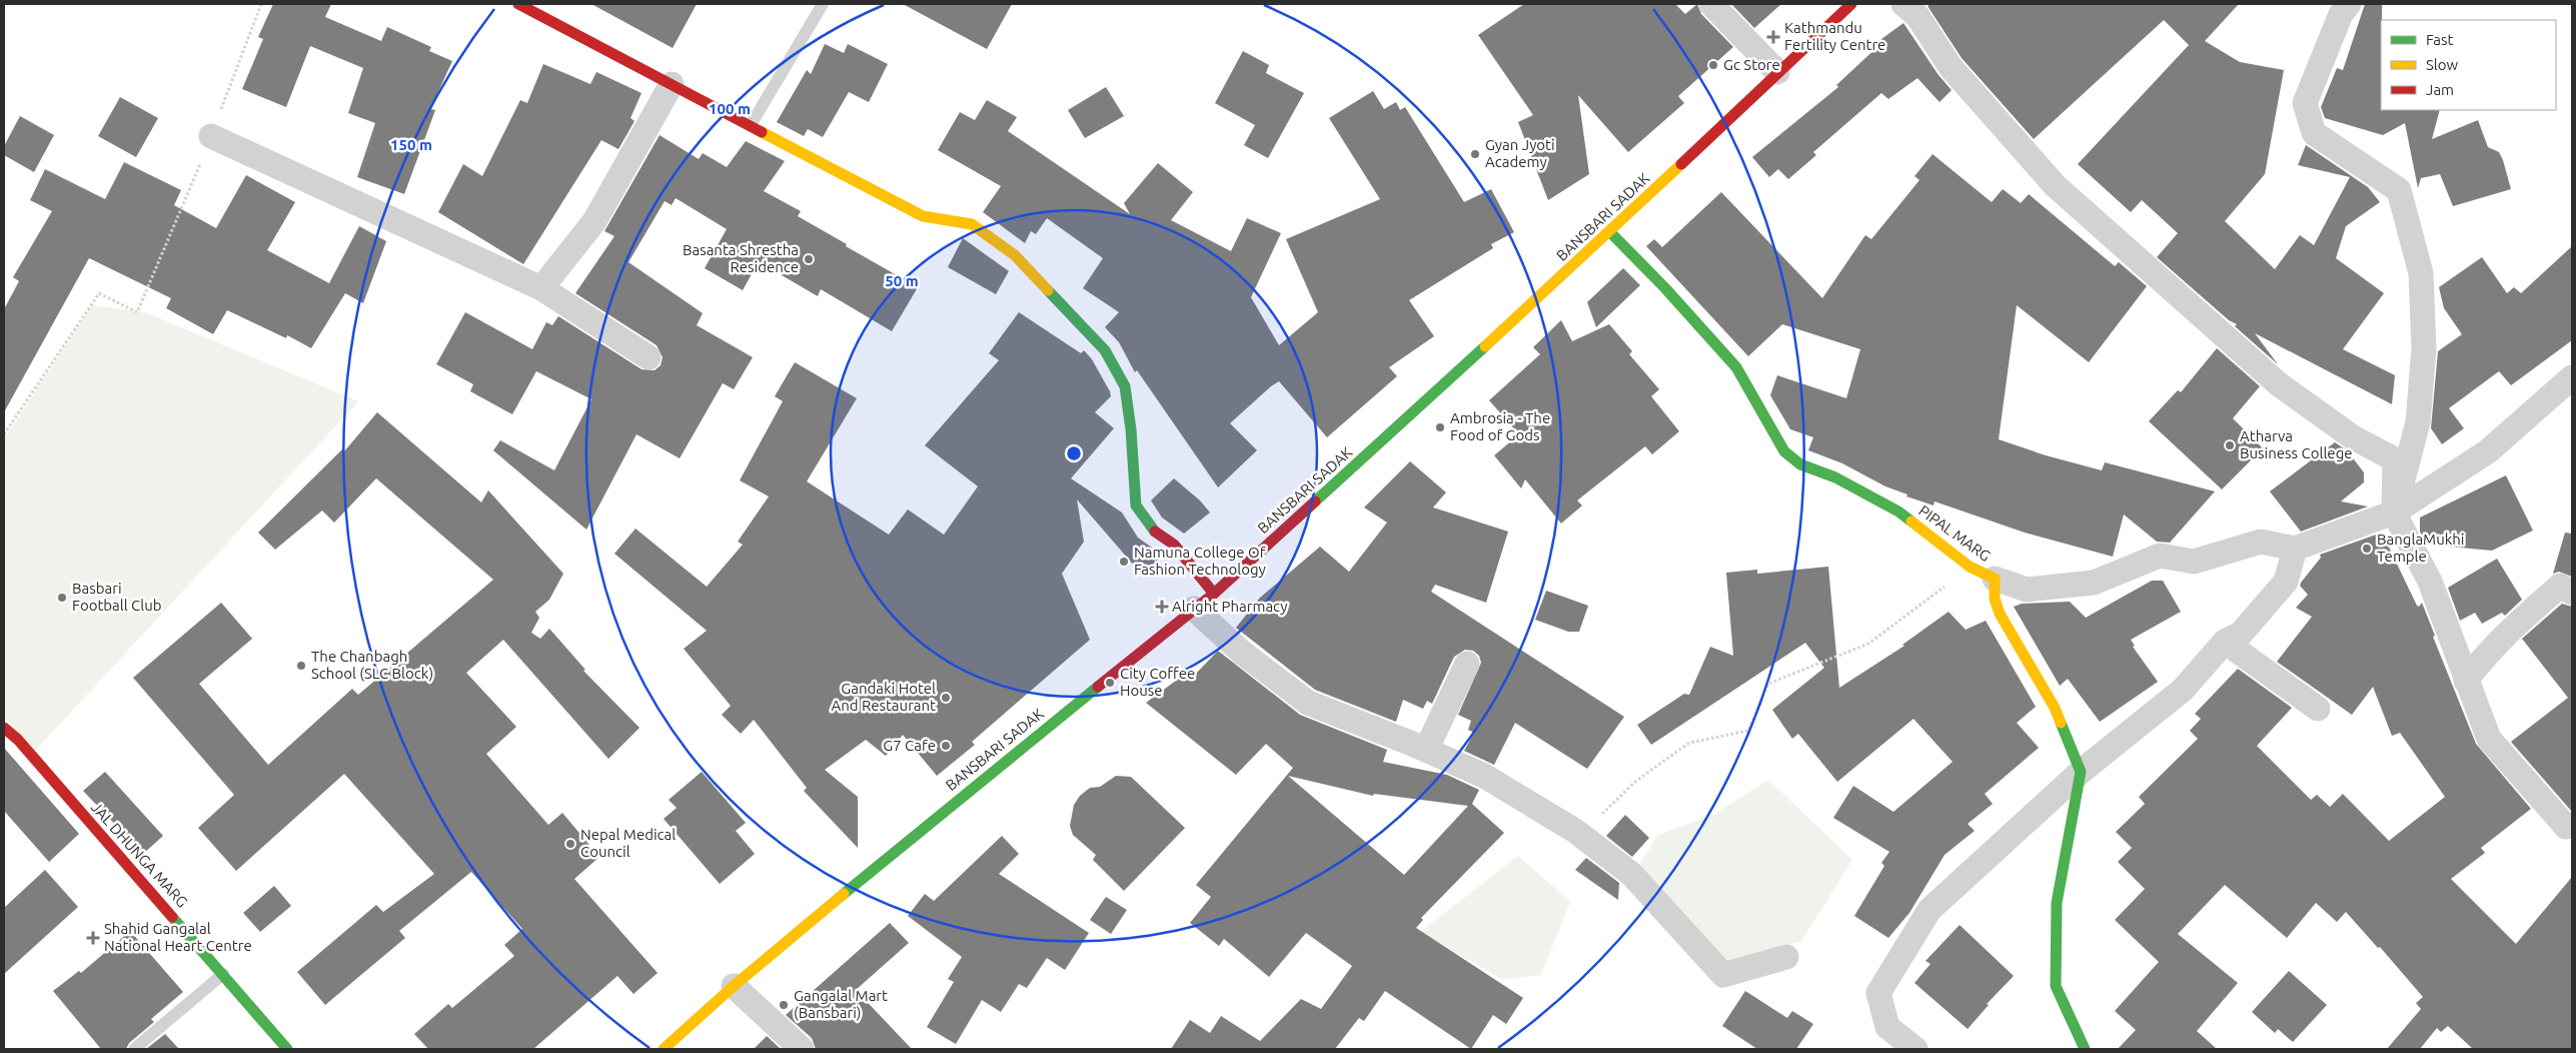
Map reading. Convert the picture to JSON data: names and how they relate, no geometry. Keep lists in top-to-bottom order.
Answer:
{
  "streets": {
    "street": ["BANSBARI SADAK", "PIPAL MARG", "JAL DHUNGA MARG"]
  },
  "crossings": [
    ["BANSBARI SADAK", "PIPAL MARG"]
  ],
  "places": {
    "health": ["Kathmandu Fertility Centre", "Alright Pharmacy", "Shahid Gangalal National Heart Centre"],
    "other": [
      "Gc Store",
      "Gyan Jyoti Academy",
      "Basanta Shrestha Residence",
      "Ambrosia - The Food of Gods",
      "Atharva Business College",
      "BanglaMukhi Temple",
      "Namuna College Of Fashion Technology",
      "Basbari Football Club",
      "The Chanbagh School (SLC Block)",
      "City Coffee House",
      "Gandaki Hotel And Restaurant",
      "G7 Cafe",
      "Nepal Medical Council",
      "Gangalal Mart (Bansbari)"
    ]
  },
  "legend": ["Fast", "Slow", "Jam"],
  "rings": ["100 m", "150 m", "50 m"]
}
